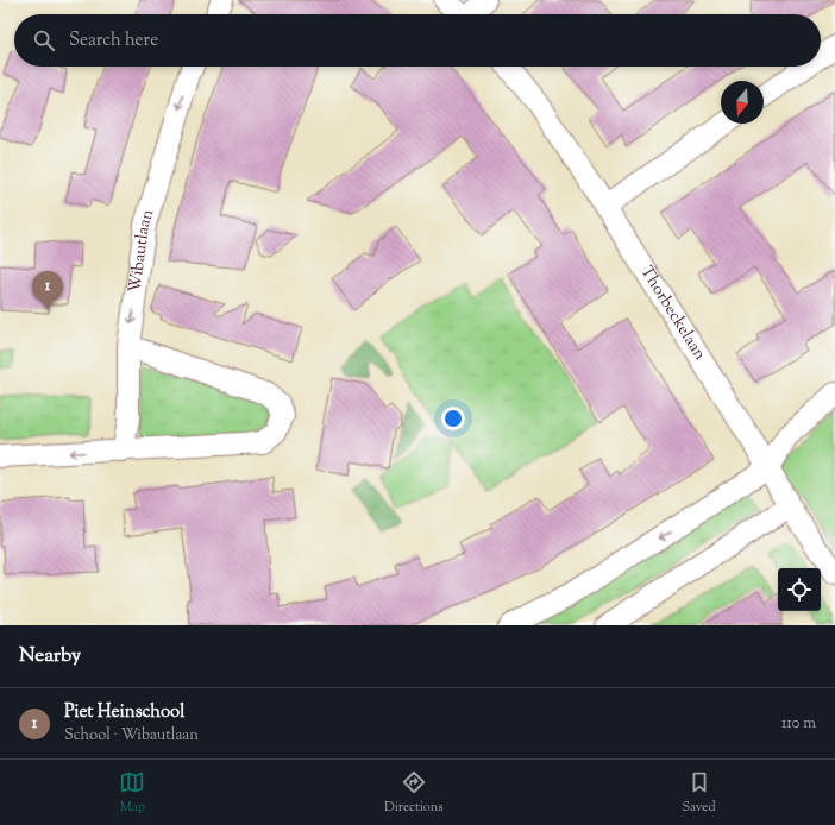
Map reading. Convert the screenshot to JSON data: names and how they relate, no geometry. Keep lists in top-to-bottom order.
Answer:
{
  "streets": {
    "street": ["Wibautlaan", "Thorbeckelaan"]
  },
  "one_way": ["Wibautlaan"],
  "north": "bottom",
  "page": {
    "search": "Search here",
    "pins": "1",
    "heading": "Nearby",
    "list": [
      {
        "mark": "1",
        "name": "Piet Heinschool",
        "note": "School · Wibautlaan",
        "value": "110 m"
      }
    ],
    "nav": ["Map", "Directions", "Saved"]
  }
}
